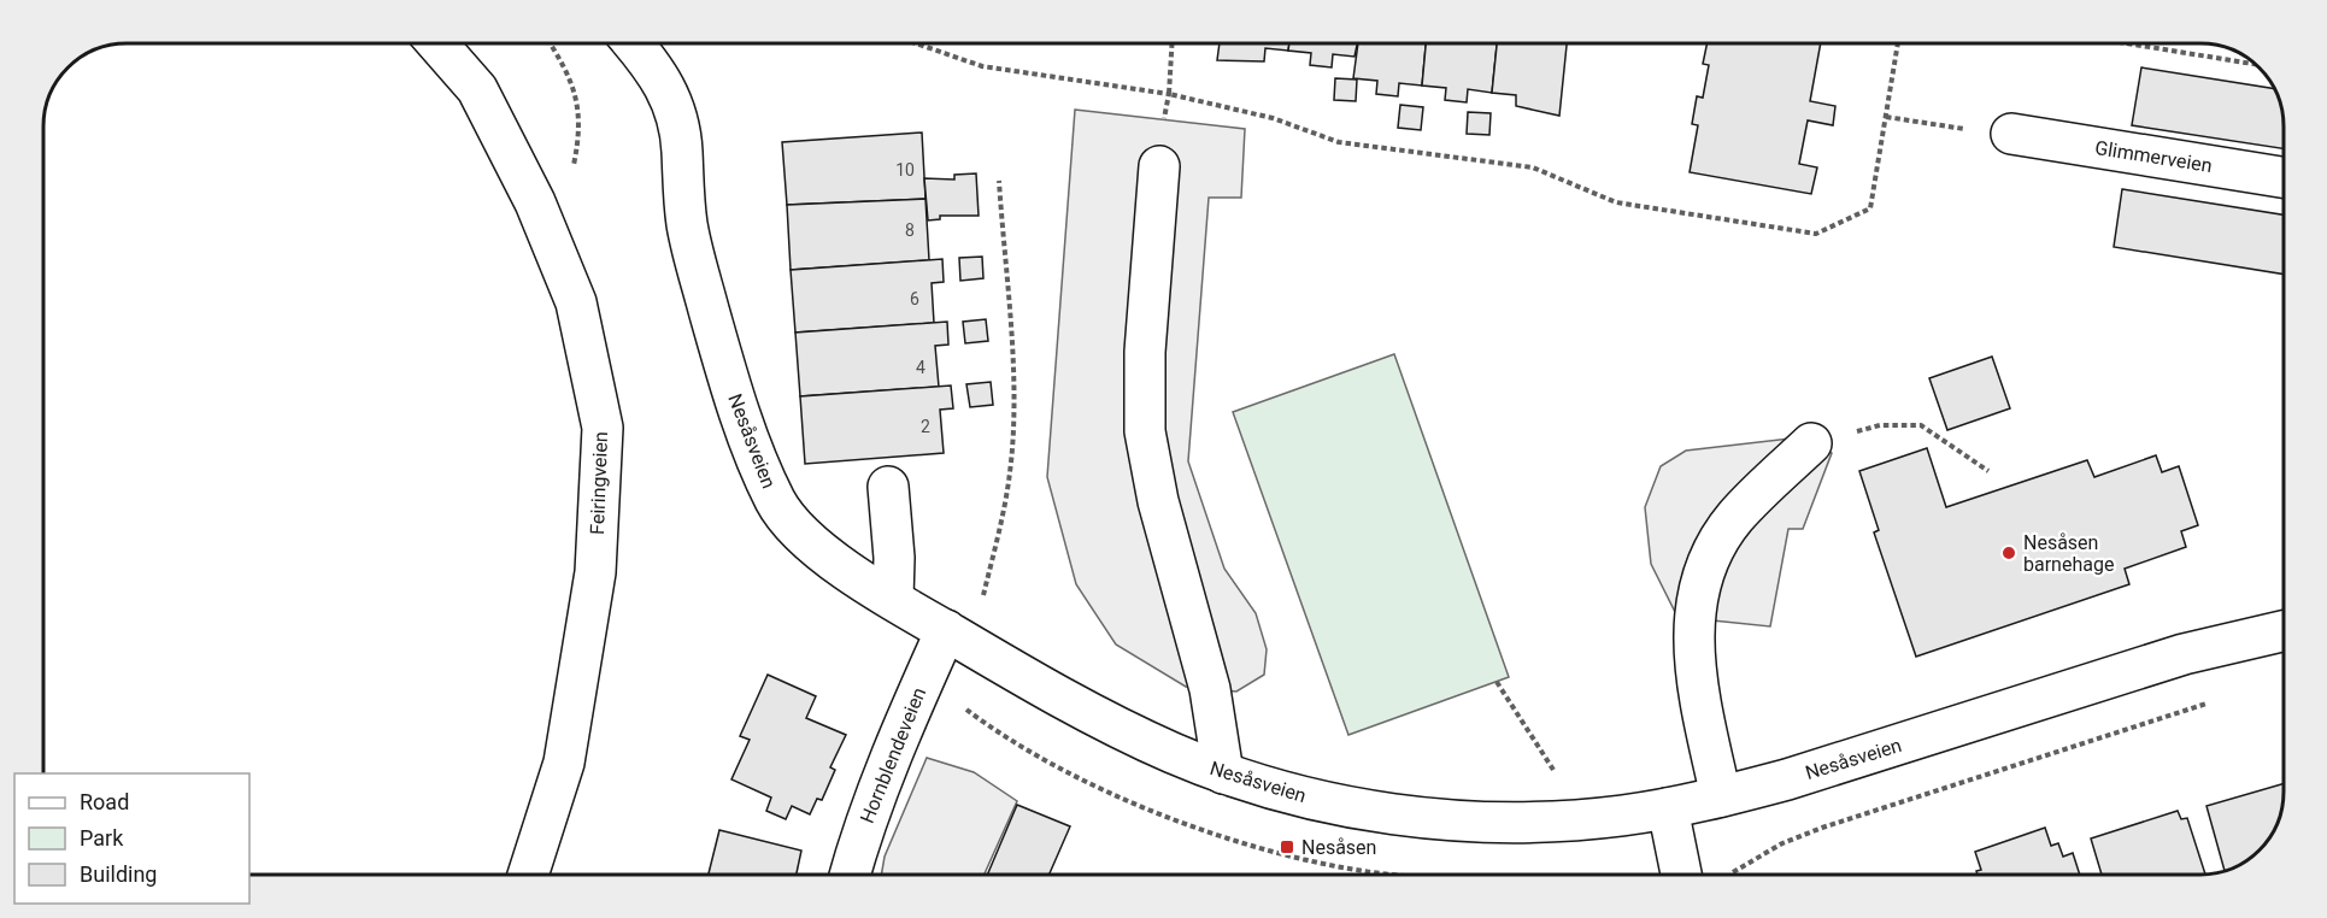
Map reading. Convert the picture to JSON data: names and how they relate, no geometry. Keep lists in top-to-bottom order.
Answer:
{
  "streets": {
    "street": [
      "Glimmerveien",
      "Nesåsveien",
      "Feiringveien",
      "Hornblendeveien"
    ]
  },
  "crossings": [
    ["Nesåsveien", "Hornblendeveien"]
  ],
  "places": {
    "other": ["Nesåsen barnehage"],
    "transit": ["Nesåsen"]
  },
  "house_numbers": [
    "10",
    "8",
    "6",
    "4",
    "2"
  ],
  "legend": ["Road", "Park", "Building"]
}
